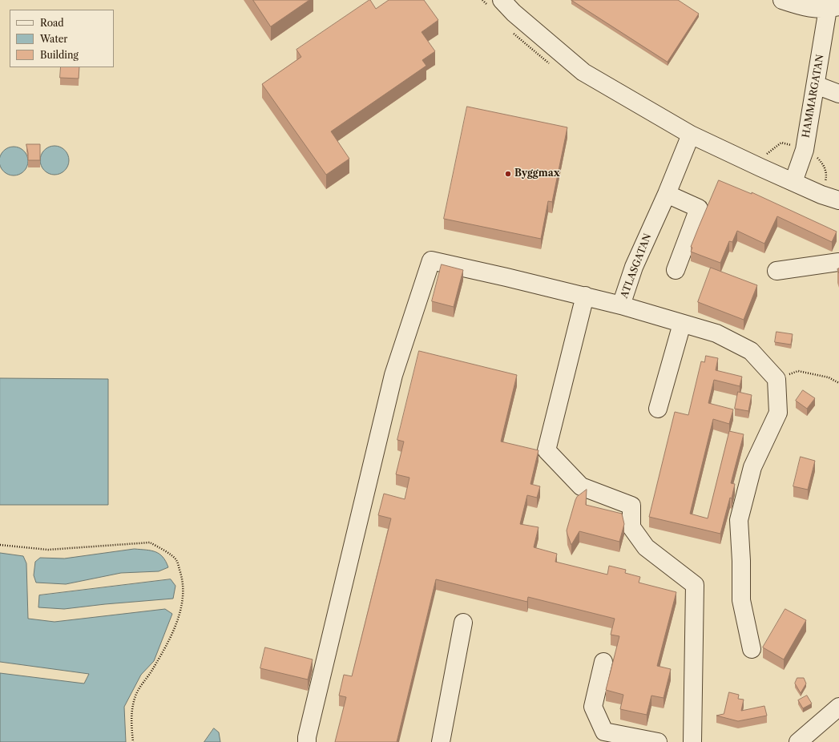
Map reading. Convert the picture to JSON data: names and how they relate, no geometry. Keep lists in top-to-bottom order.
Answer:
{
  "streets": {
    "street": ["HAMMARGATAN", "ATLASGATAN"]
  },
  "places": ["Byggmax"],
  "legend": ["Road", "Water", "Building"]
}
